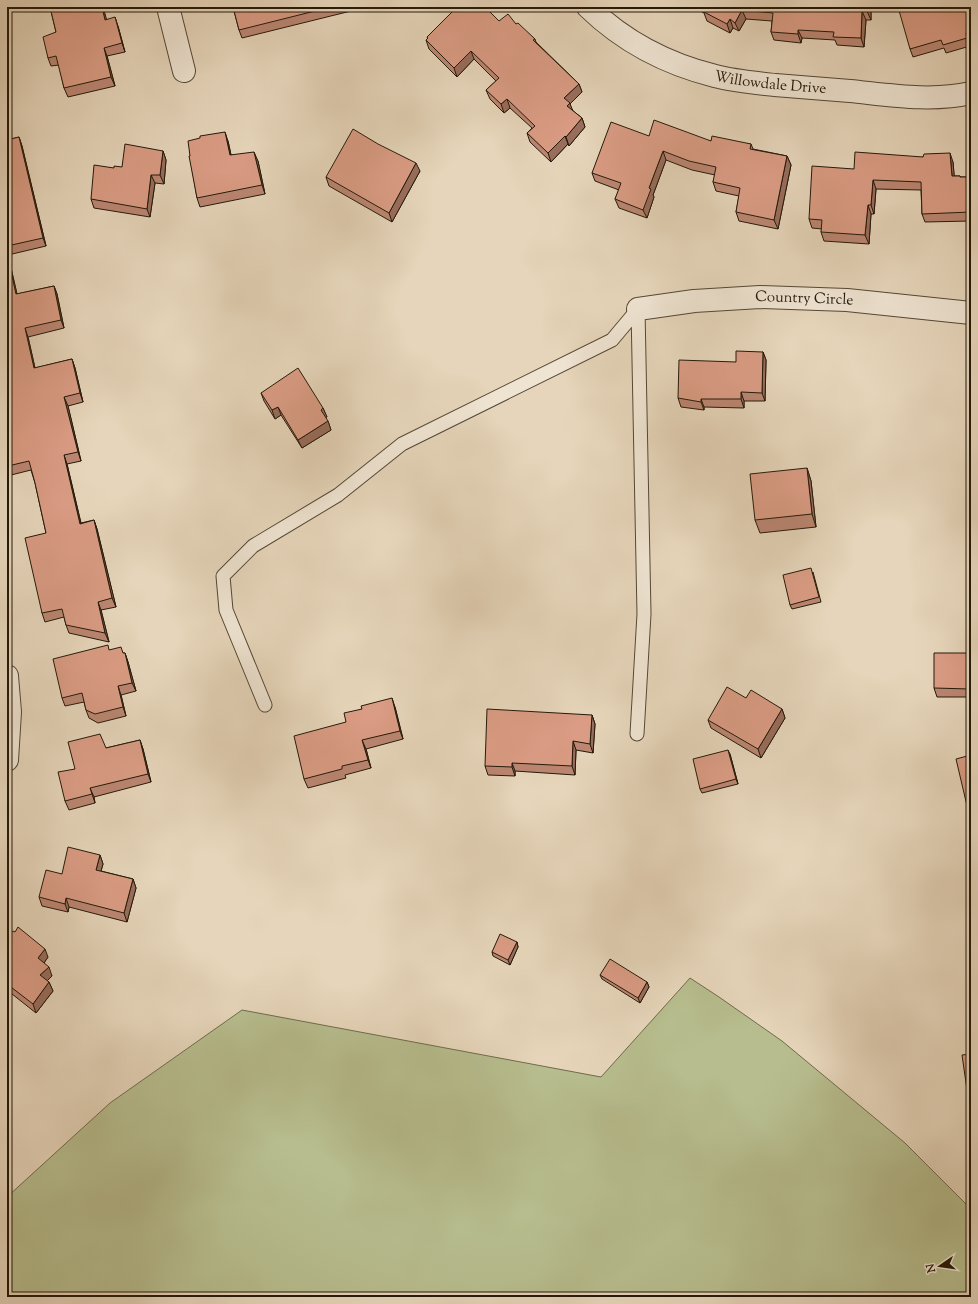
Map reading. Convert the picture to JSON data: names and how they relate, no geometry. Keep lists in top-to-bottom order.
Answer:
{
  "streets": {
    "street": ["Willowdale Drive", "Country Circle"]
  },
  "north": "left"
}
